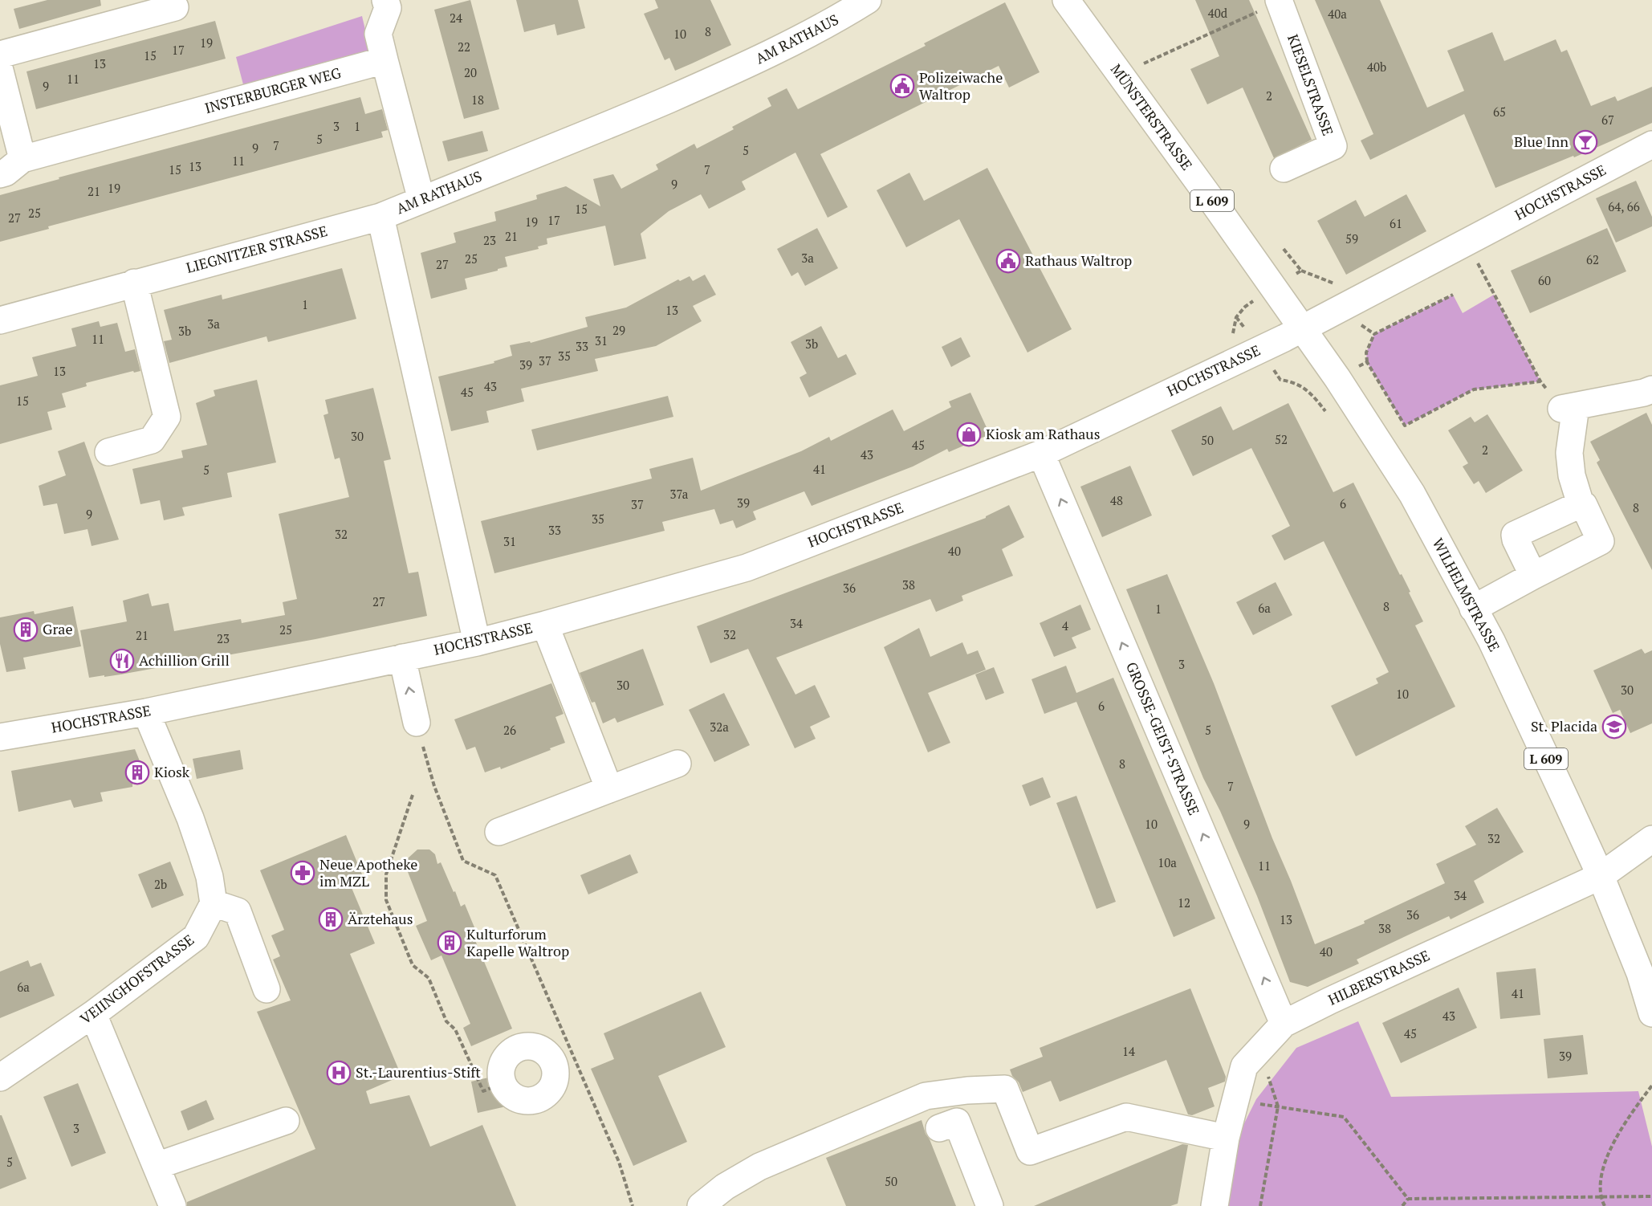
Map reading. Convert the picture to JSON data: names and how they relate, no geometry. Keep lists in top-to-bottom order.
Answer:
{
  "streets": {
    "street": [
      "AM RATHAUS",
      "KIESELSTRASSE",
      "INSTERBURGER WEG",
      "MÜNSTERSTRASSE",
      "HOCHSTRASSE",
      "L 609",
      "LIEGNITZER STRASSE",
      "WILHELMSTRASSE",
      "GROSSE-GEIST-STRASSE",
      "HILBERSTRASSE",
      "VEIINGHOFSTRASSE"
    ]
  },
  "crossings": [
    ["AM RATHAUS", "HOCHSTRASSE"],
    ["AM RATHAUS", "LIEGNITZER STRASSE"],
    ["MÜNSTERSTRASSE", "HOCHSTRASSE"],
    ["MÜNSTERSTRASSE", "WILHELMSTRASSE"],
    ["HOCHSTRASSE", "WILHELMSTRASSE"],
    ["HOCHSTRASSE", "GROSSE-GEIST-STRASSE"],
    ["L 609", "WILHELMSTRASSE"],
    ["L 609", "HILBERSTRASSE"],
    ["WILHELMSTRASSE", "HILBERSTRASSE"],
    ["GROSSE-GEIST-STRASSE", "HILBERSTRASSE"]
  ],
  "one_way": ["GROSSE-GEIST-STRASSE"],
  "places": {
    "public building": ["Polizeiwache Waltrop", "Rathaus Waltrop"],
    "bar": ["Blue Inn"],
    "shop": ["Kiosk am Rathaus"],
    "building": [
      "Grae",
      "Kiosk",
      "Ärztehaus",
      "Kulturforum Kapelle Waltrop"
    ],
    "restaurant": ["Achillion Grill"],
    "school or university": ["St. Placida"],
    "pharmacy": ["Neue Apotheke im MZL"],
    "hospital": ["St.-Laurentius-Stift"]
  },
  "house_numbers": [
    "40d",
    "40a",
    "24",
    "8",
    "10",
    "19",
    "22",
    "17",
    "15",
    "13",
    "40b",
    "20",
    "11",
    "9",
    "2",
    "18",
    "65",
    "67",
    "3",
    "1",
    "5",
    "7",
    "9",
    "5",
    "11",
    "13",
    "15",
    "7",
    "9",
    "19",
    "21",
    "64, 66",
    "15",
    "25",
    "27",
    "17",
    "19",
    "61",
    "21",
    "59",
    "23",
    "3a",
    "25",
    "62",
    "27",
    "60",
    "1",
    "13",
    "3a",
    "29",
    "3b",
    "11",
    "31",
    "3b",
    "33",
    "35",
    "37",
    "39",
    "13",
    "43",
    "45",
    "15",
    "30",
    "52",
    "50",
    "45",
    "2",
    "43",
    "41",
    "5",
    "37a",
    "48",
    "39",
    "6",
    "37",
    "8",
    "9",
    "35",
    "33",
    "32",
    "31",
    "40",
    "38",
    "36",
    "27",
    "8",
    "6a",
    "1",
    "34",
    "4",
    "25",
    "32",
    "21",
    "23",
    "3",
    "30",
    "30",
    "10",
    "6",
    "32a",
    "26",
    "5",
    "8",
    "7",
    "10",
    "9",
    "32",
    "10a",
    "11",
    "2b",
    "34",
    "12",
    "36",
    "13",
    "38",
    "40",
    "6a",
    "41",
    "43",
    "45",
    "14",
    "39",
    "3",
    "5",
    "50"
  ]
}
